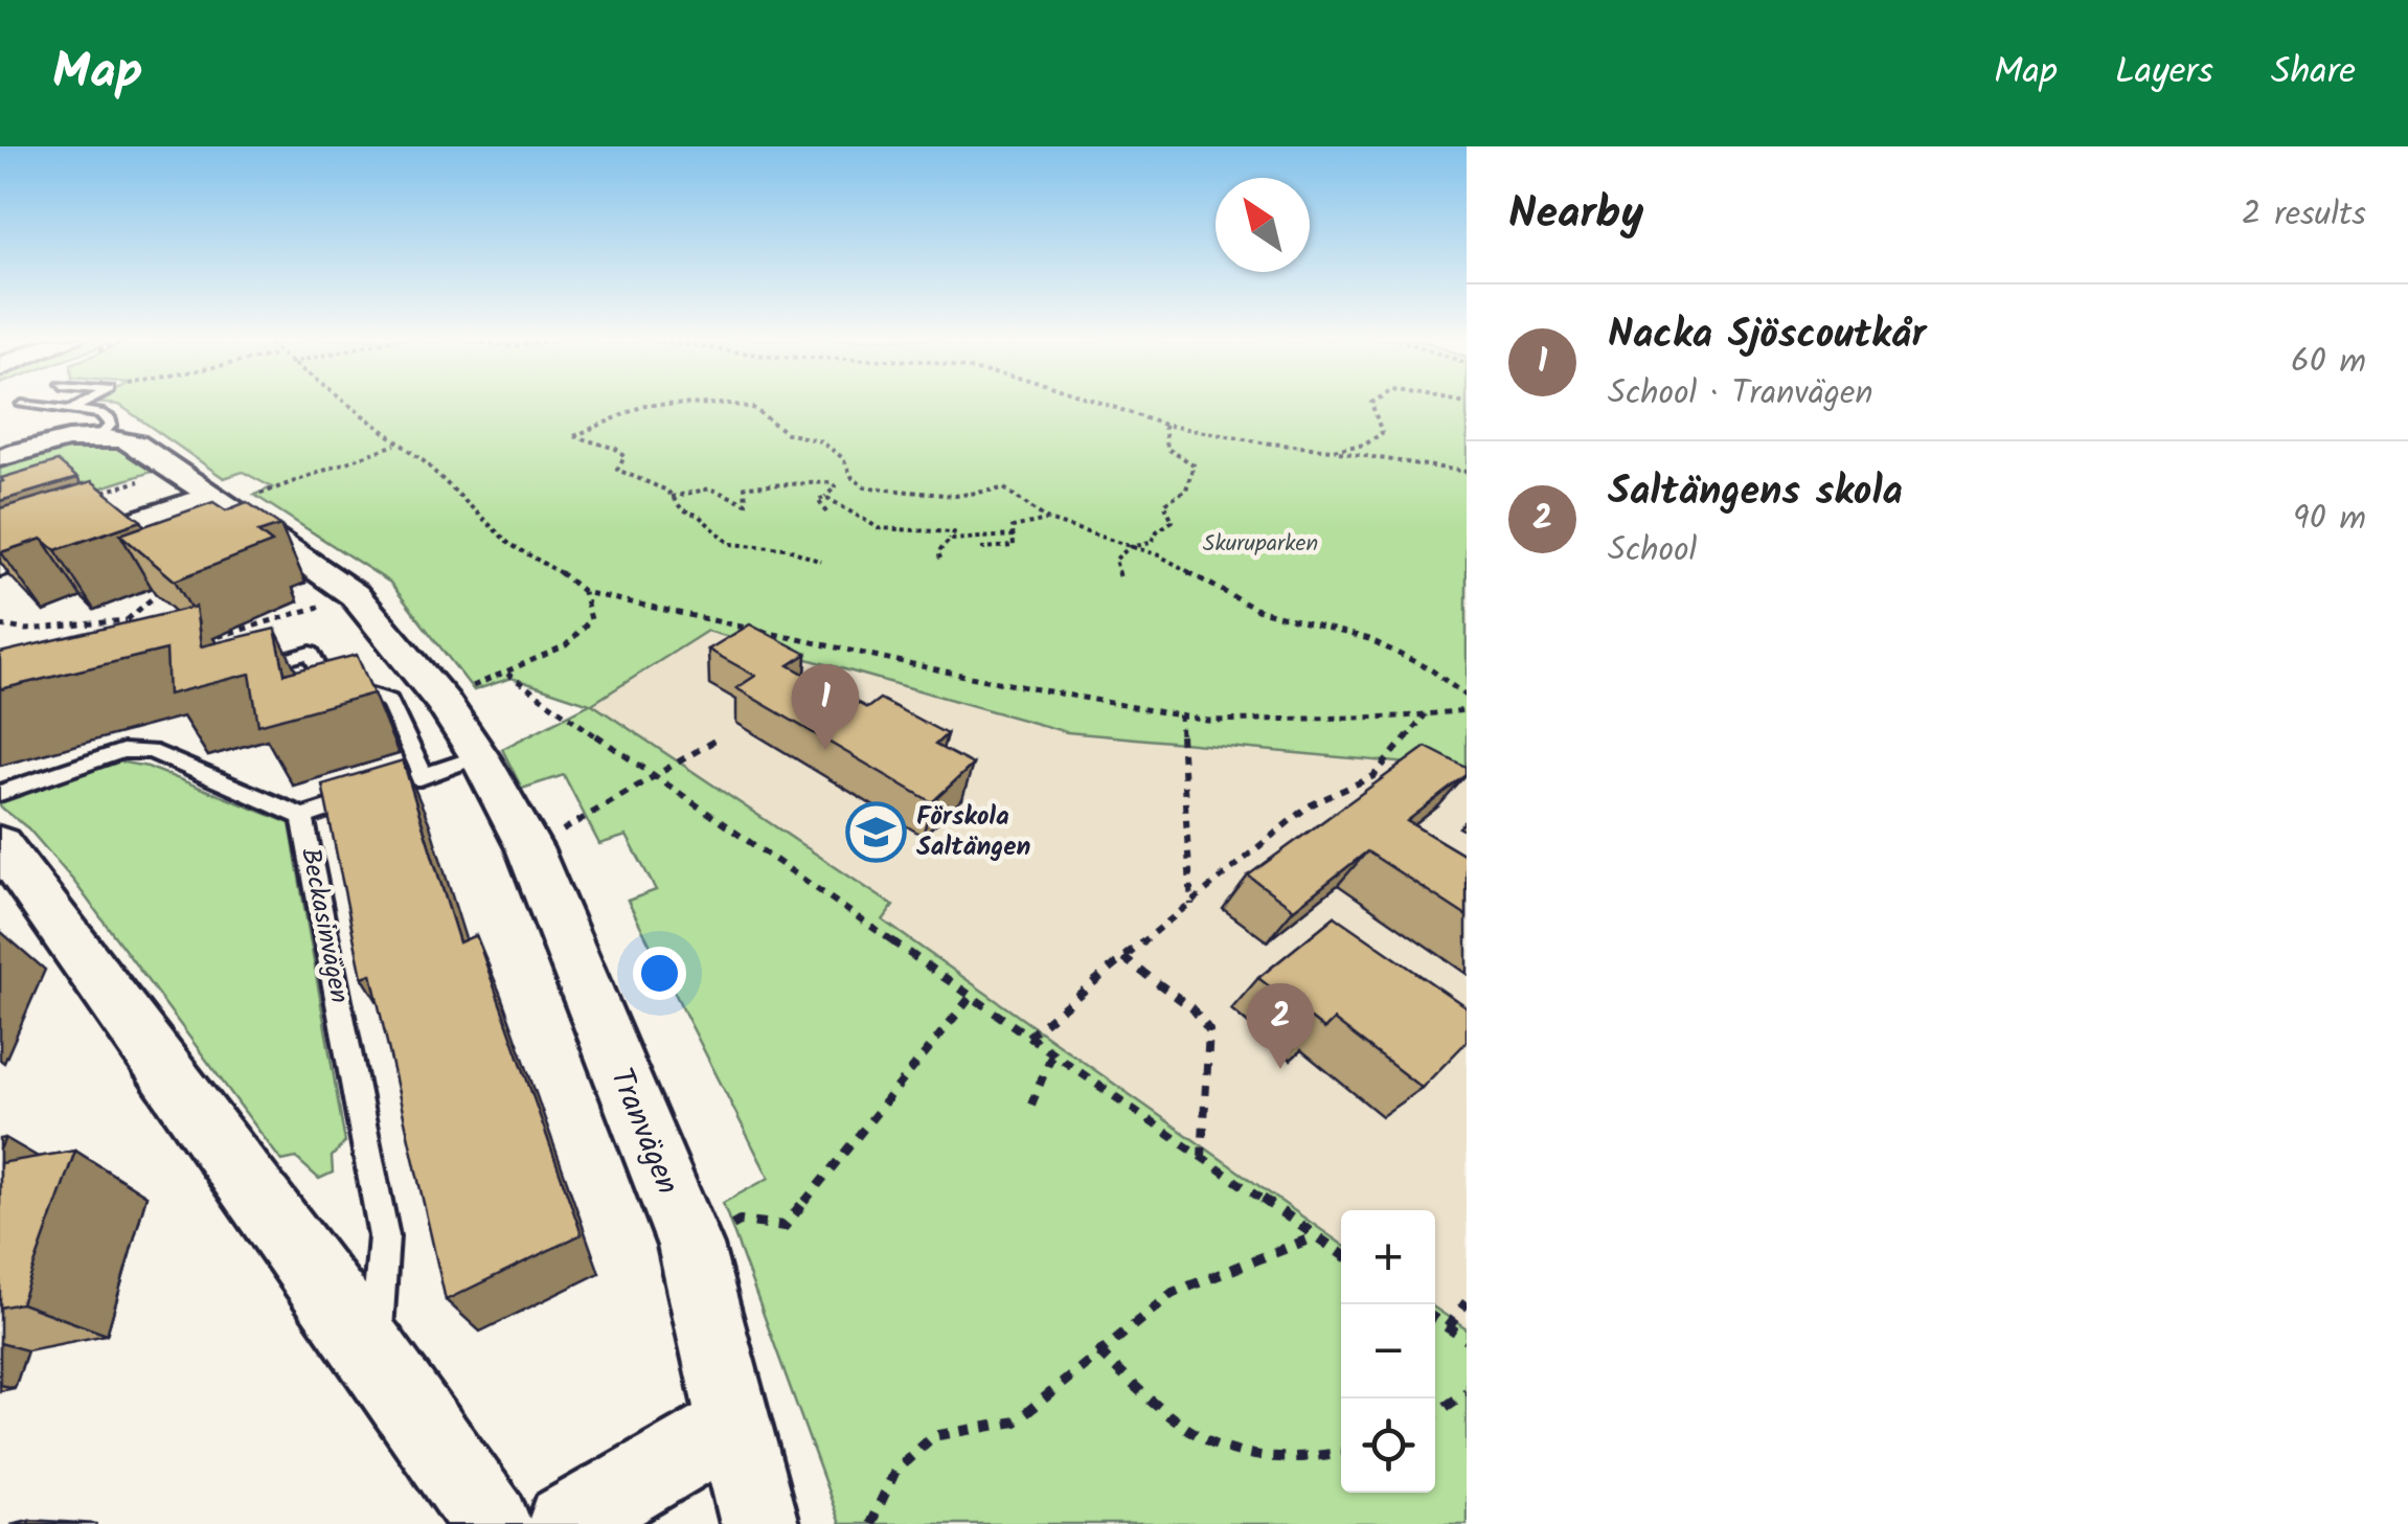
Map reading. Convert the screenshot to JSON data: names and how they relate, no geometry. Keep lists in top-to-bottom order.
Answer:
{
  "streets": {
    "street": ["Tranvägen"],
    "lane": ["Beckasinvägen"]
  },
  "parks": ["Skuruparken"],
  "places": {
    "school or university": ["Förskola Saltängen"]
  },
  "north": "top left",
  "page": {
    "header": "Map",
    "nav": ["Map", "Layers", "Share"],
    "heading": ["Nearby", "2 results"],
    "list": [
      {
        "mark": "1",
        "name": "Nacka Sjöscoutkår",
        "note": "School · Tranvägen",
        "value": "60 m"
      },
      {
        "mark": "2",
        "name": "Saltängens skola",
        "note": "School",
        "value": "90 m"
      }
    ],
    "pins": ["1", "2"],
    "map_buttons": ["+", "−"]
  }
}
